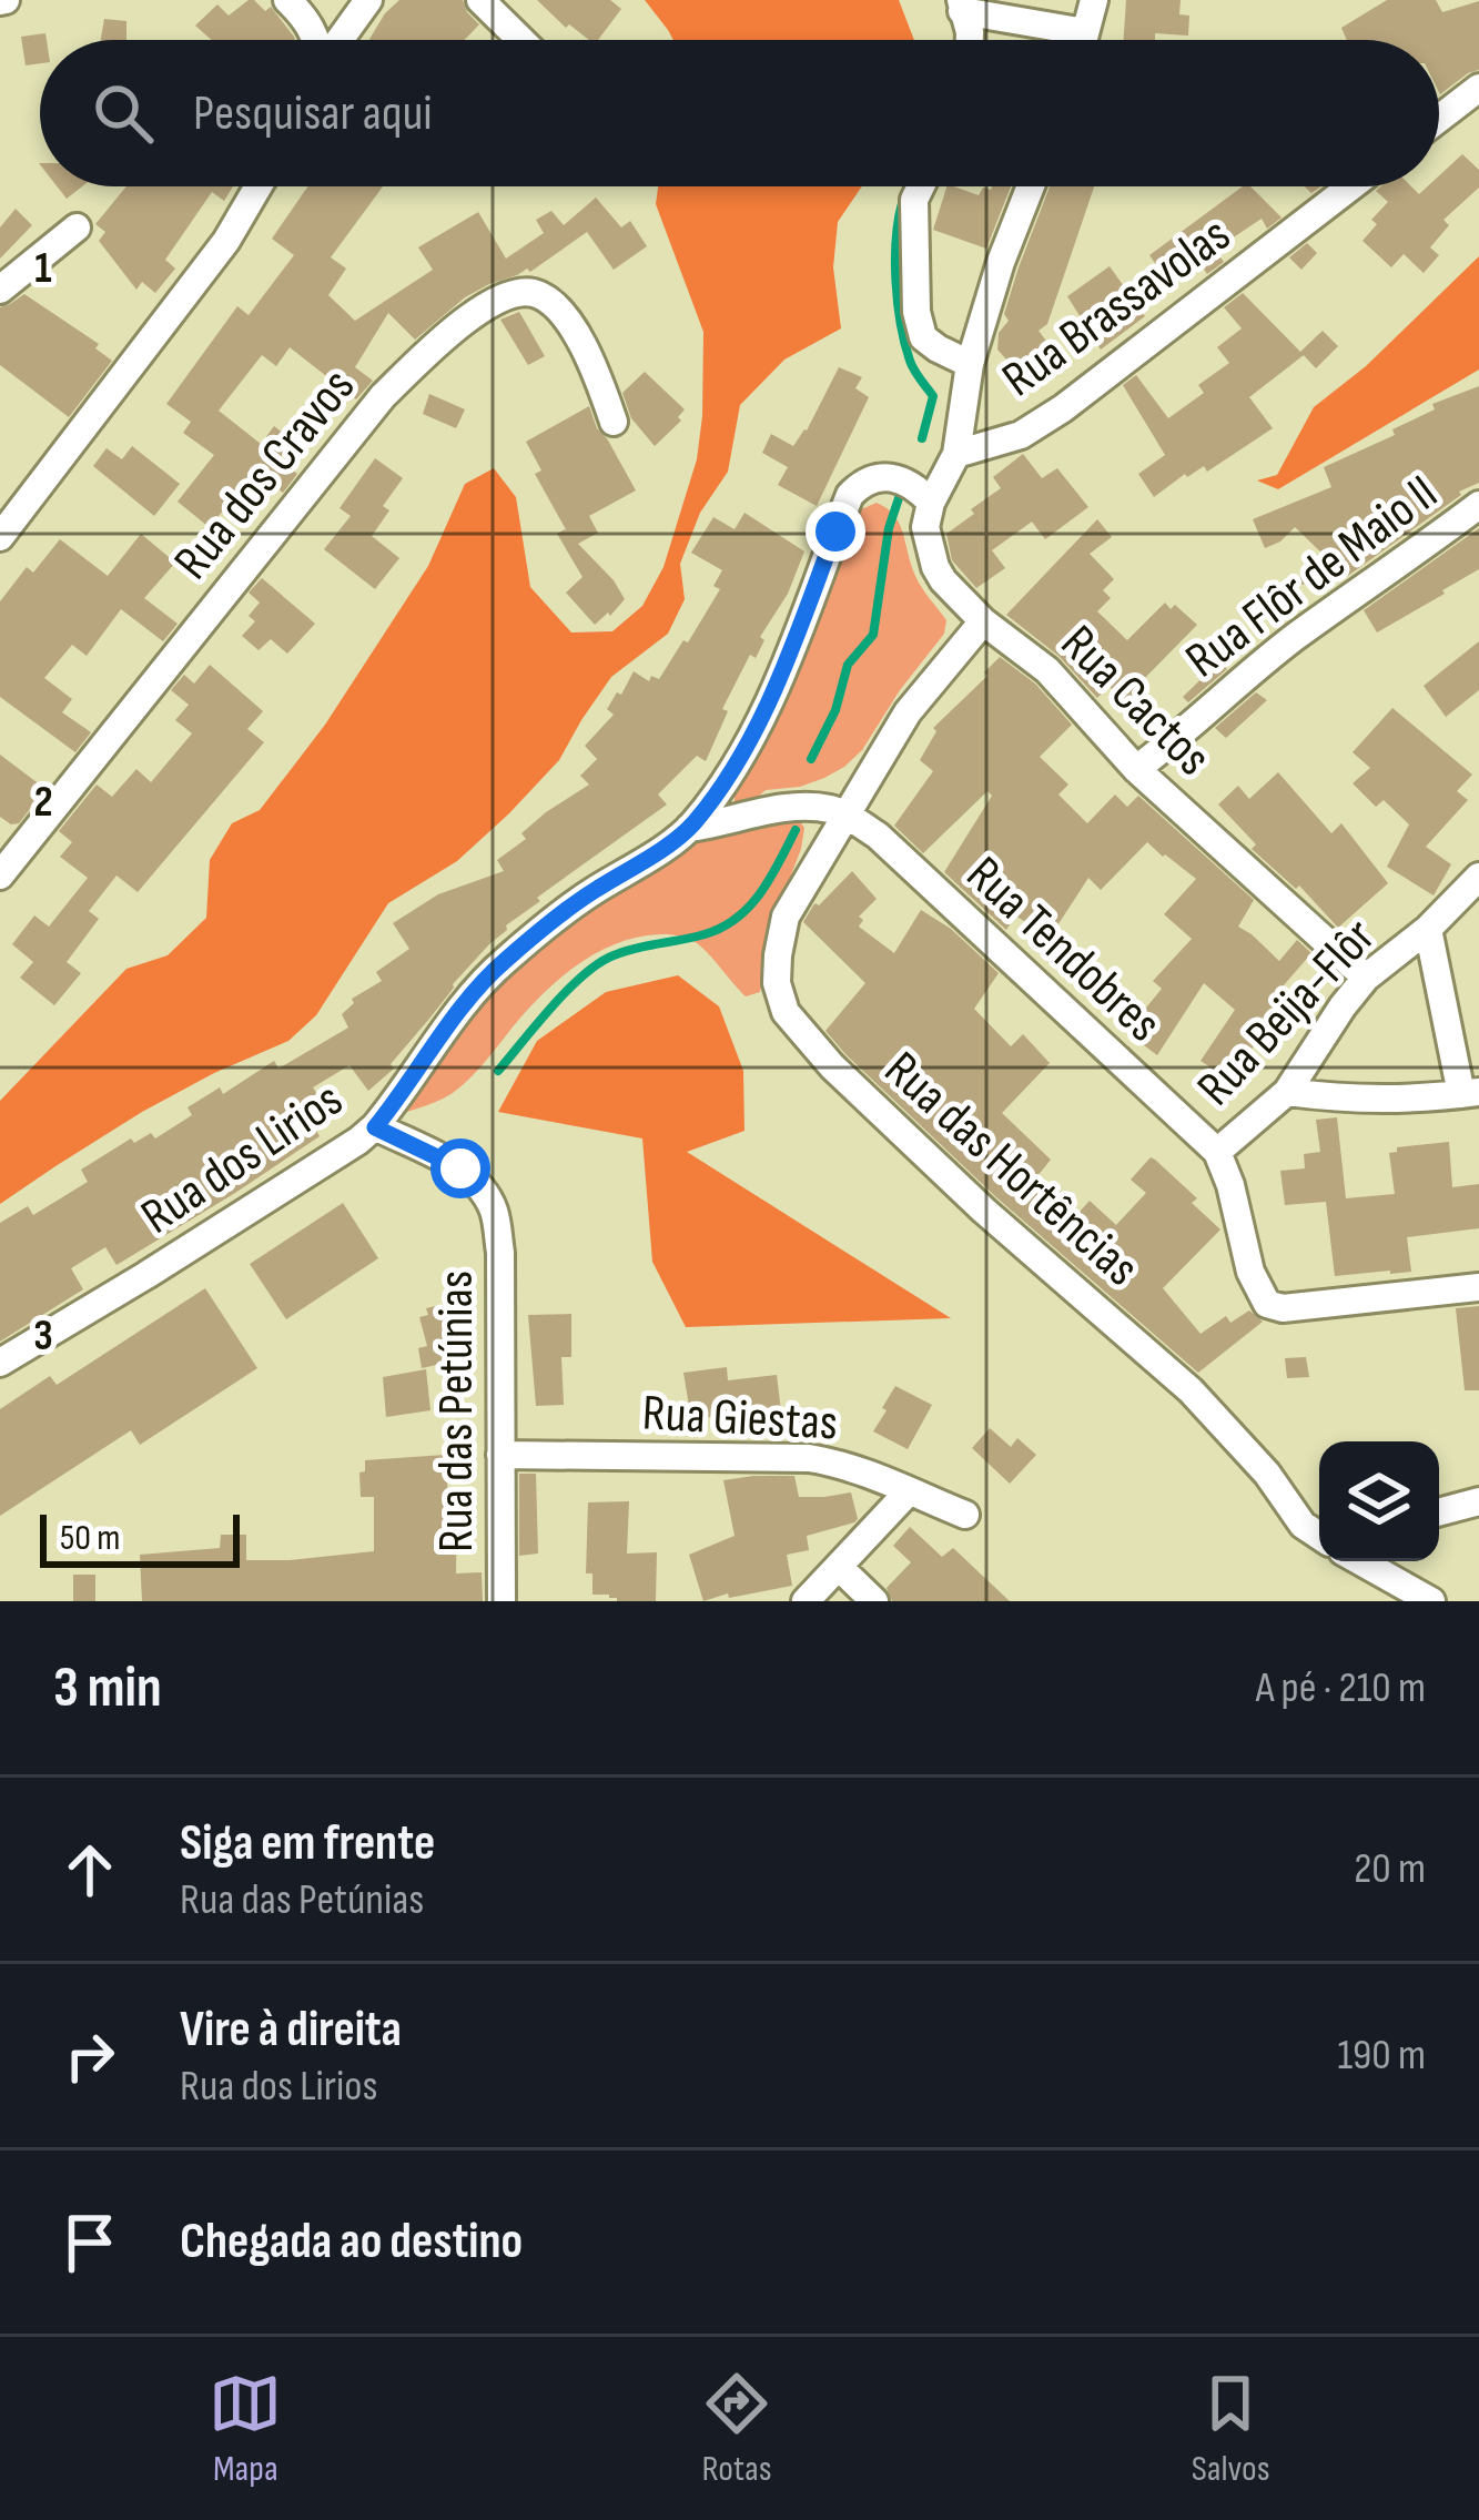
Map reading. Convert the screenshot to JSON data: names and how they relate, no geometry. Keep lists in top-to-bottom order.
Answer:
{
  "streets": {
    "street": [
      "Rua Brassavolas",
      "Rua dos Cravos",
      "Rua Flôr de Maio II",
      "Rua Cactos",
      "Rua Tendobres",
      "Rua Beija-Flôr",
      "Rua dos Lirios",
      "Rua das Hortências",
      "Rua das Petúnias",
      "Rua Giestas"
    ]
  },
  "crossings": [
    ["Rua Flôr de Maio II", "Rua Cactos"],
    ["Rua Cactos", "Rua Beija-Flôr"],
    ["Rua Cactos", "Rua dos Lirios"],
    ["Rua Cactos", "Rua das Hortências"],
    ["Rua Tendobres", "Rua Beija-Flôr"],
    ["Rua Tendobres", "Rua das Hortências"],
    ["Rua dos Lirios", "Rua das Petúnias"],
    ["Rua das Petúnias", "Rua Giestas"]
  ],
  "scale_bar": "50 m",
  "page": {
    "search": "Pesquisar aqui",
    "scale": "50 m",
    "heading": ["3 min", "A pé · 210 m"],
    "list": [
      ["Siga em frente", "Rua das Petúnias", "20 m"],
      ["Vire à direita", "Rua dos Lirios", "190 m"],
      "Chegada ao destino"
    ],
    "nav": ["Mapa", "Rotas", "Salvos"]
  },
  "grid": {
    "rows": ["1", "2", "3"]
  }
}
